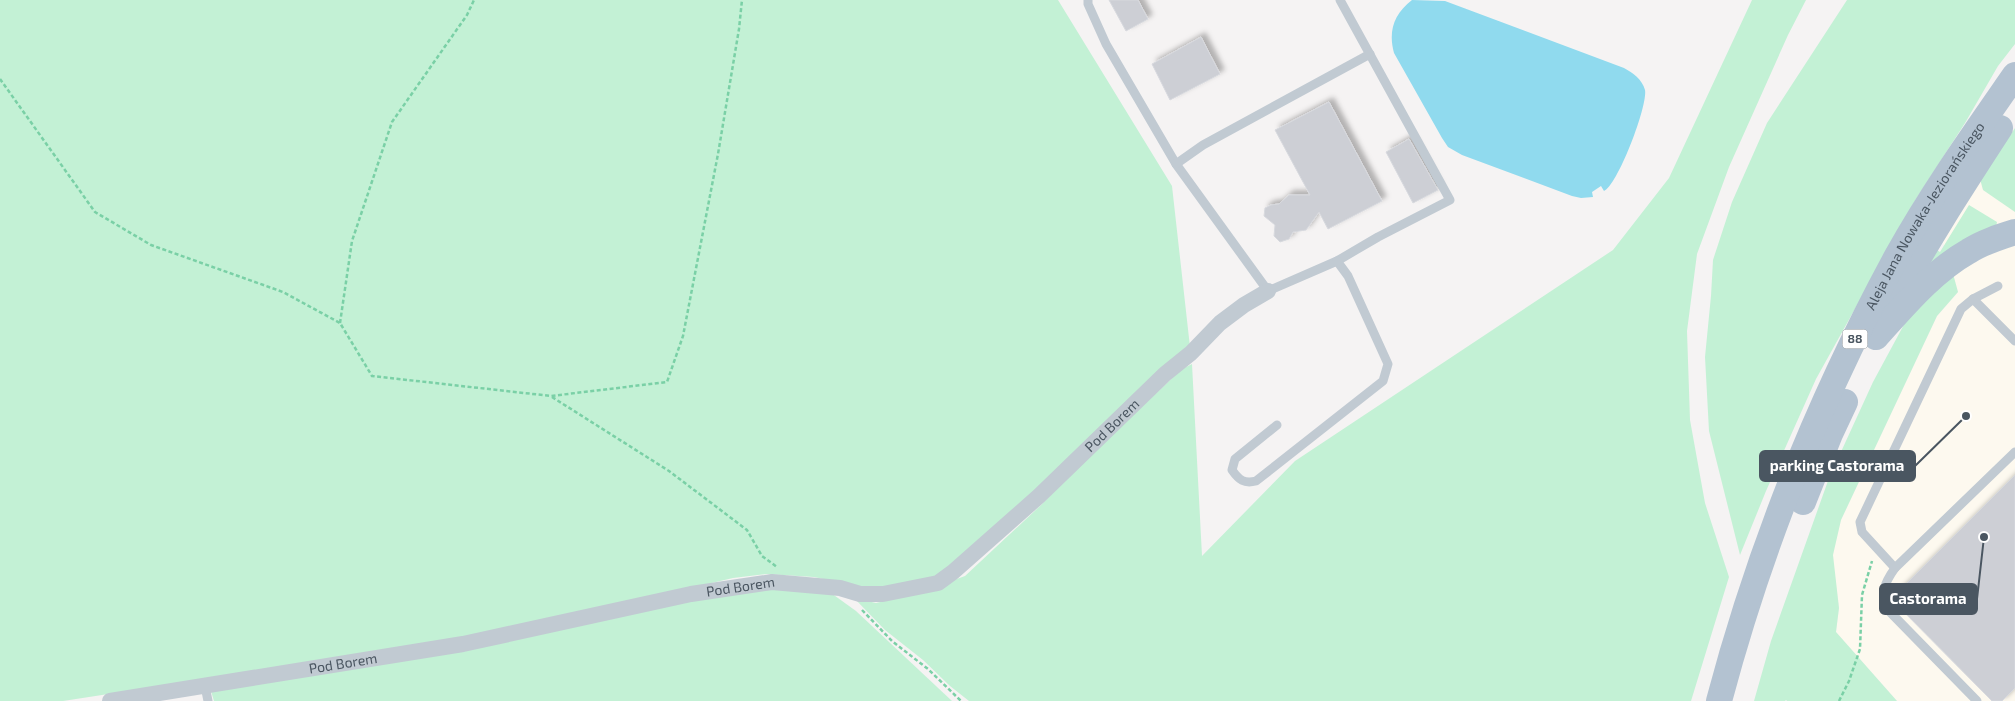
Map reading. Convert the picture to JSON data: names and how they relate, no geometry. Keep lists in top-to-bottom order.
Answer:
{
  "streets": {
    "main road": ["Aleja Jana Nowaka-Jeziorańskiego", "88"],
    "street": ["Pod Borem"]
  },
  "places": ["parking Castorama", "Castorama"]
}
